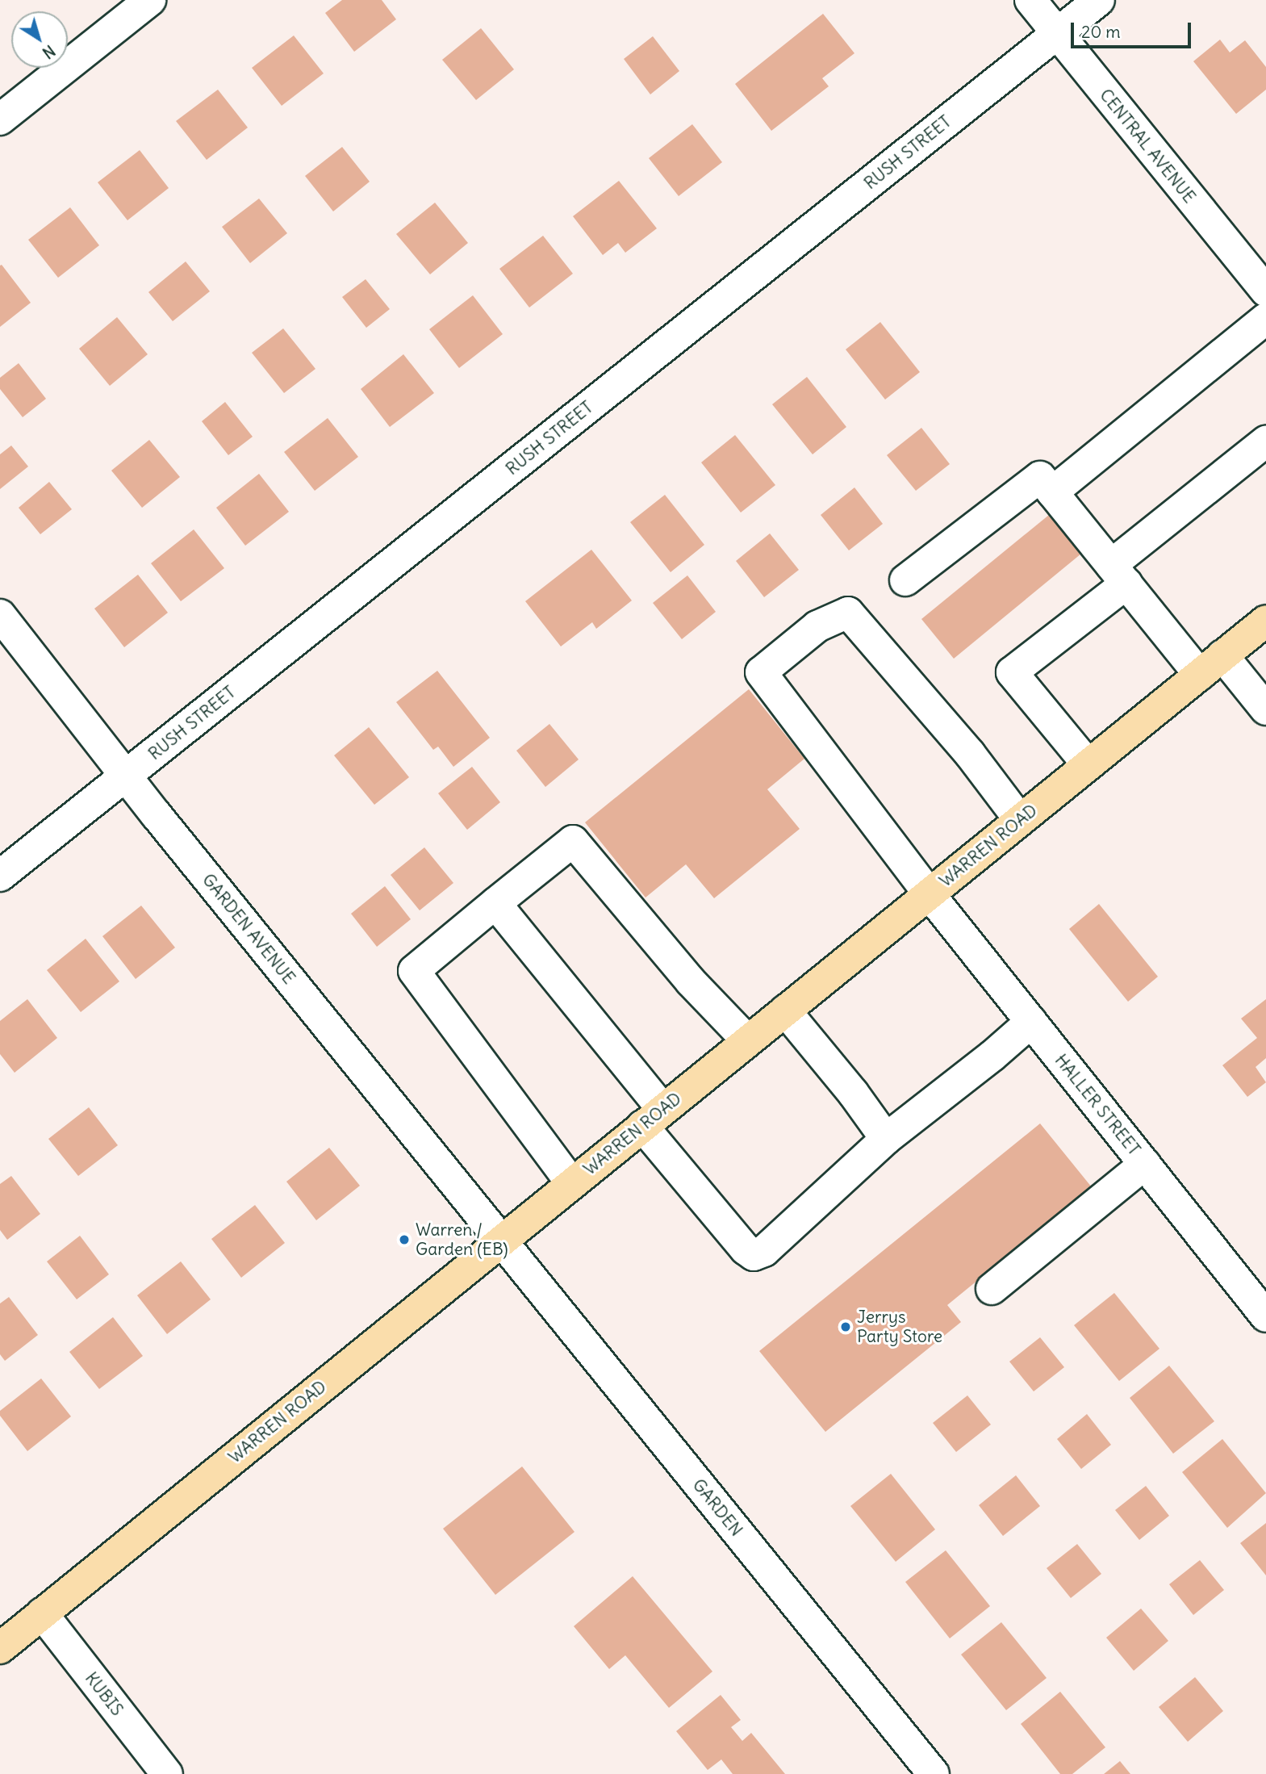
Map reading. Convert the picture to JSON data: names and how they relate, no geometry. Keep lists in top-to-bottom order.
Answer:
{
  "streets": {
    "main road": ["WARREN ROAD"],
    "street": [
      "CENTRAL AVENUE",
      "RUSH STREET",
      "GARDEN AVENUE",
      "HALLER STREET",
      "GARDEN",
      "KUBIS"
    ]
  },
  "crossings": [
    ["CENTRAL AVENUE", "RUSH STREET"],
    ["RUSH STREET", "GARDEN AVENUE"],
    ["WARREN ROAD", "GARDEN AVENUE"],
    ["WARREN ROAD", "HALLER STREET"],
    ["WARREN ROAD", "GARDEN"],
    ["WARREN ROAD", "KUBIS"],
    ["GARDEN AVENUE", "GARDEN"]
  ],
  "places": ["Warren / Garden (EB)", "Jerrys Party Store"],
  "scale_bar": "20 m",
  "north": "bottom right"
}
